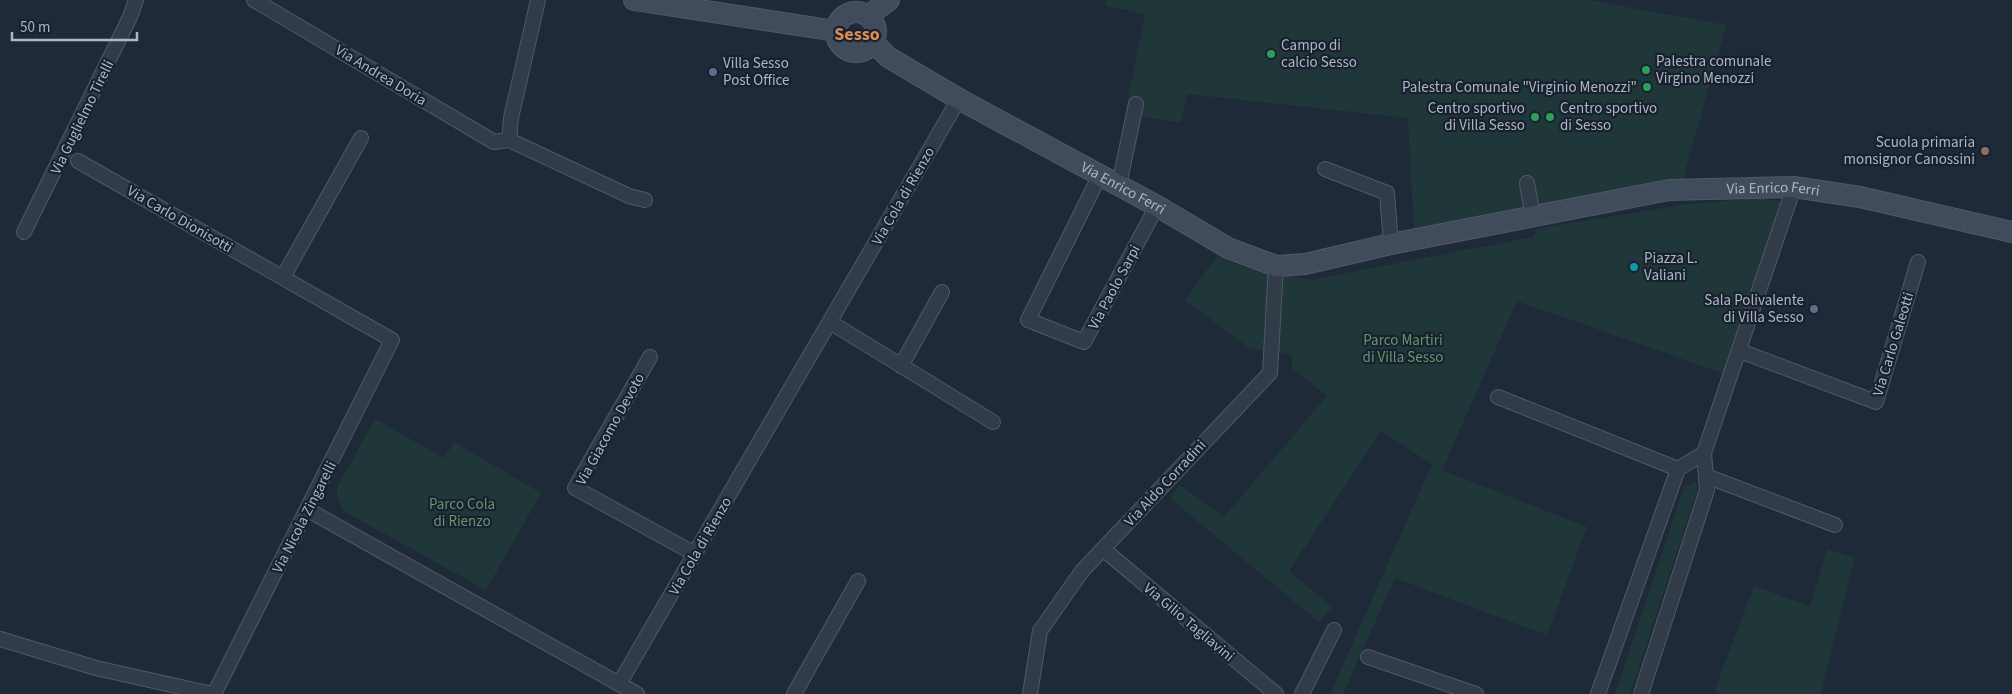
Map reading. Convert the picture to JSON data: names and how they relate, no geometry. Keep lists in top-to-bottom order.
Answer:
{
  "streets": {
    "street": [
      "Via Andrea Doria",
      "Via Guglielmo Tirelli",
      "Via Enrico Ferri",
      "Via Cola di Rienzo",
      "Via Carlo Dionisotti",
      "Via Paolo Sarpi",
      "Via Carlo Galeotti",
      "Via Giacomo Devoto",
      "Via Aldo Corradini",
      "Via Nicola Zingarelli",
      "Via Gilio Tagliavini"
    ]
  },
  "crossings": [
    ["Via Enrico Ferri", "Via Cola di Rienzo"],
    ["Via Enrico Ferri", "Via Paolo Sarpi"],
    ["Via Enrico Ferri", "Via Aldo Corradini"],
    ["Via Cola di Rienzo", "Via Giacomo Devoto"],
    ["Via Carlo Dionisotti", "Via Nicola Zingarelli"],
    ["Via Aldo Corradini", "Via Gilio Tagliavini"]
  ],
  "districts": ["Sesso"],
  "parks": ["Parco Martiri di Villa Sesso", "Parco Cola di Rienzo"],
  "places": [
    "Campo di calcio Sesso",
    "Palestra comunale Virgino Menozzi",
    "Villa Sesso Post Office",
    "Palestra Comunale \"Virginio Menozzi\"",
    "Centro sportivo di Villa Sesso",
    "Centro sportivo di Sesso",
    "Scuola primaria monsignor Canossini",
    "Piazza L. Valiani",
    "Sala Polivalente di Villa Sesso"
  ],
  "scale_bar": "50 m"
}
